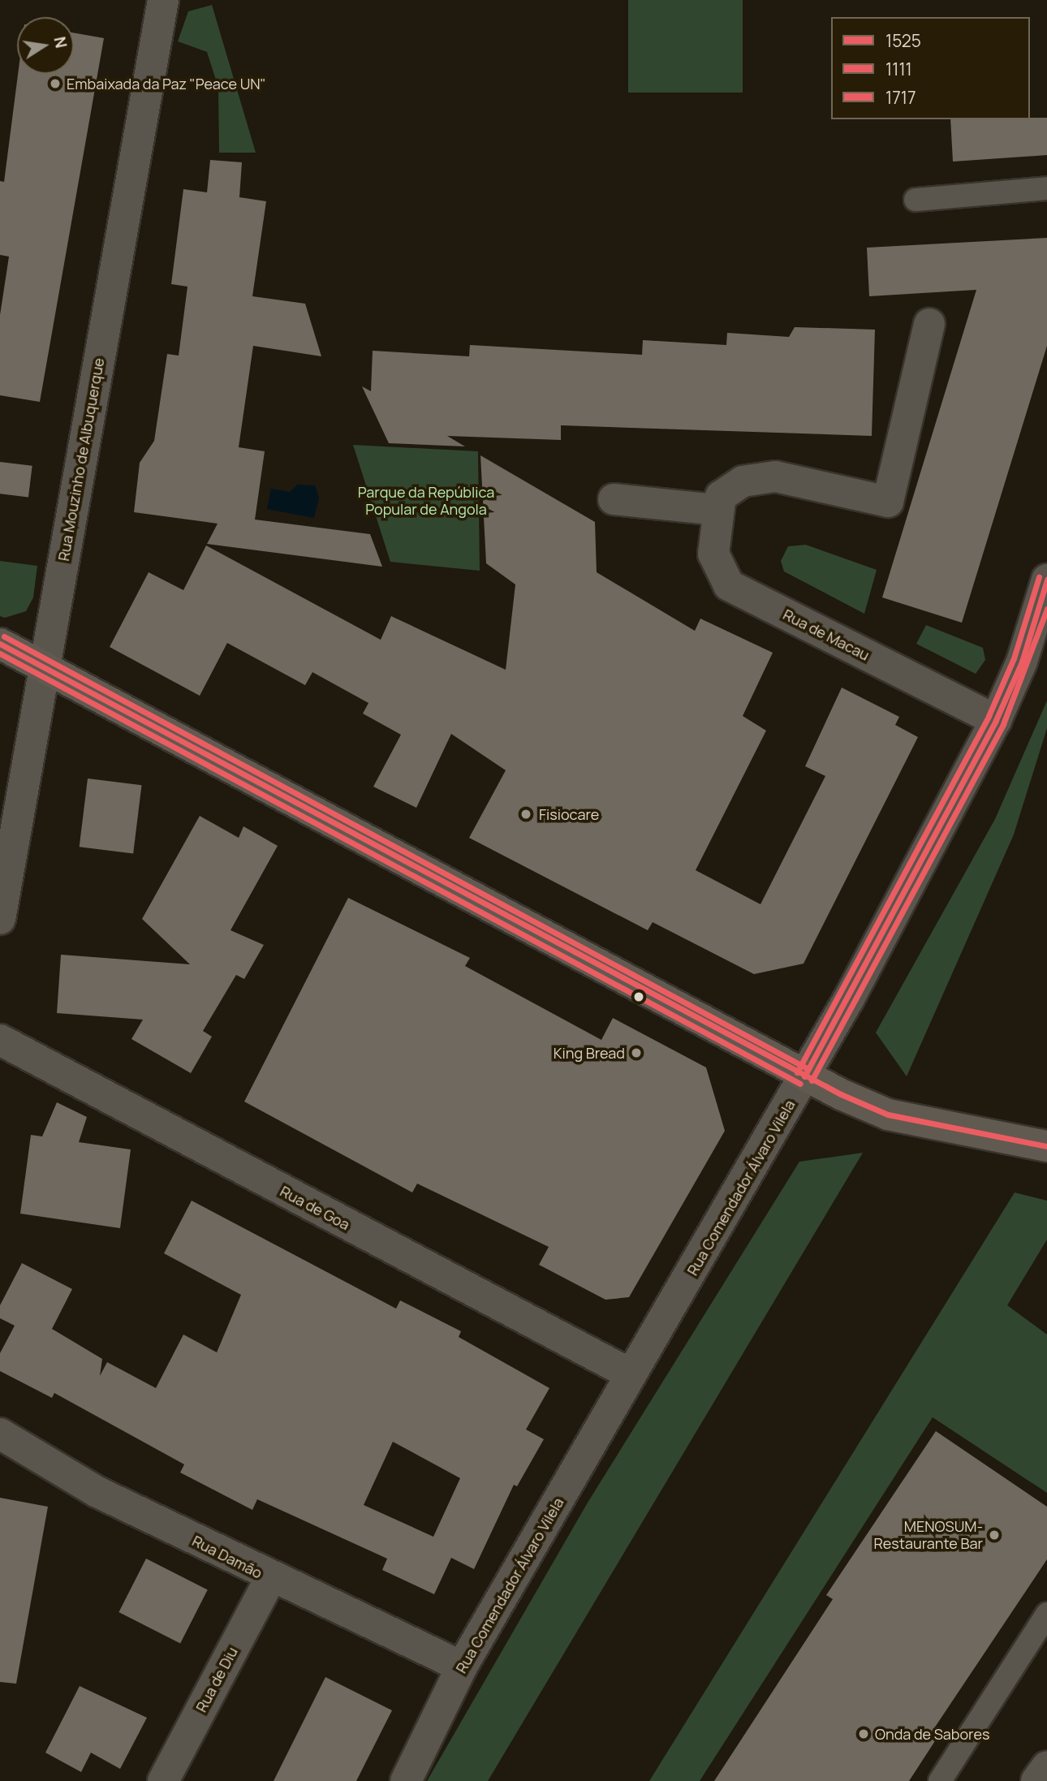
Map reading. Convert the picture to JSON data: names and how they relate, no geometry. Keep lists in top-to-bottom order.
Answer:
{
  "streets": {
    "street": [
      "Rua Mouzinho de Albuquerque",
      "Rua de Macau",
      "Rua Comendador Álvaro Vilela",
      "Rua de Goa",
      "Rua Damão",
      "Rua de Diu"
    ]
  },
  "crossings": [
    ["Rua de Macau", "Rua Comendador Álvaro Vilela"],
    ["Rua Comendador Álvaro Vilela", "Rua de Goa"],
    ["Rua Comendador Álvaro Vilela", "Rua Damão"],
    ["Rua Damão", "Rua de Diu"]
  ],
  "parks": ["Parque da República Popular de Angola"],
  "places": [
    "Embaixada da Paz \"Peace UN\"",
    "Fisiocare",
    "King Bread",
    "MENOSUM- Restaurante Bar",
    "Onda de Sabores"
  ],
  "lines": ["transit line 1717", "transit line 1525", "transit line 1111"],
  "legend": ["1525", "1111", "1717"],
  "north": "right"
}
